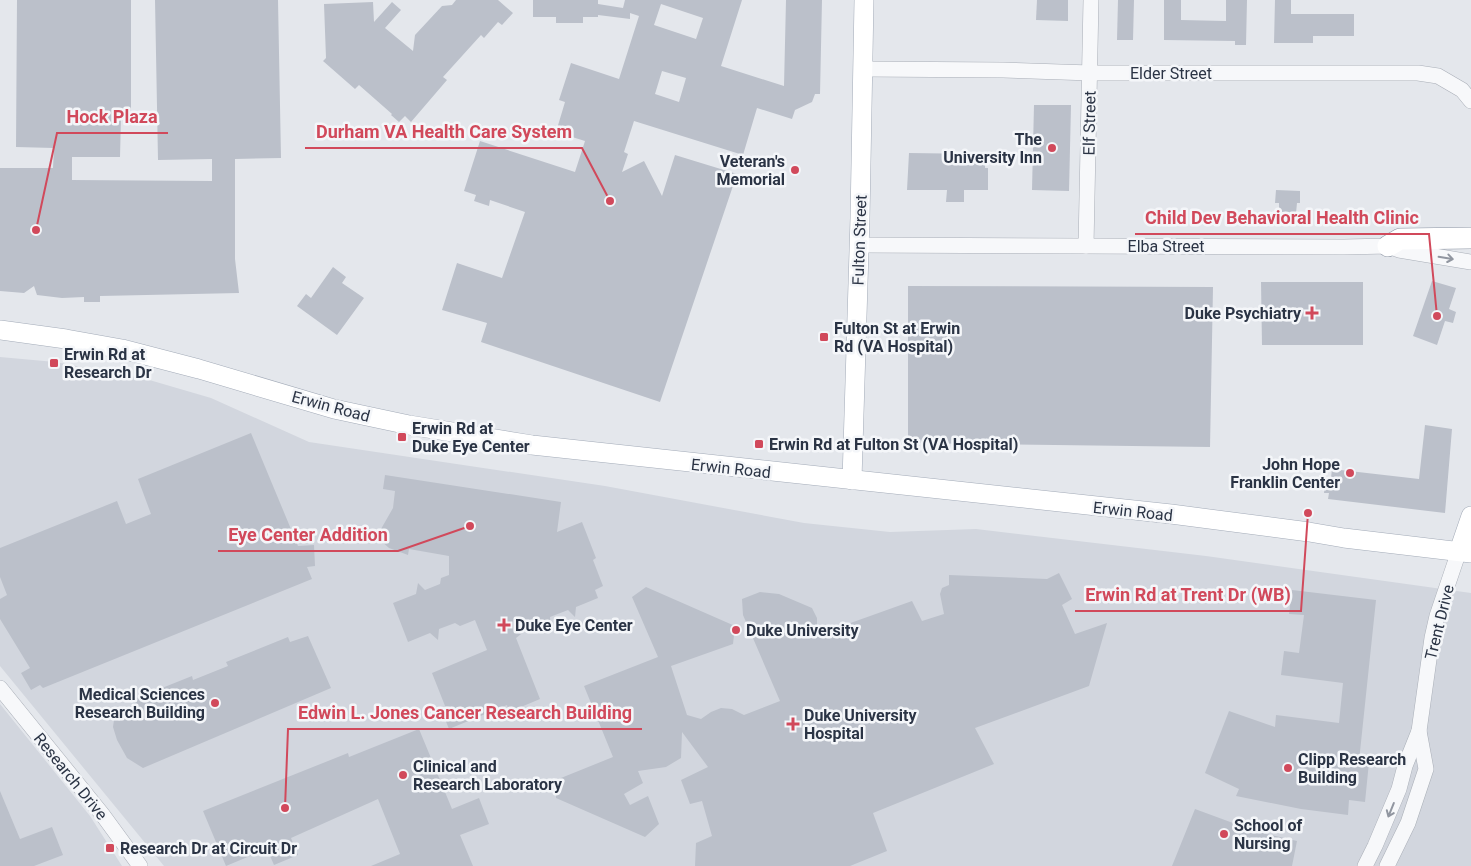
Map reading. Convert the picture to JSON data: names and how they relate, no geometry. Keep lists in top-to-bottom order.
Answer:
{
  "streets": {
    "main road": ["Fulton Street", "Erwin Road", "Trent Drive"],
    "street": [
      "Elder Street",
      "Elf Street",
      "Elba Street",
      "Research Drive"
    ]
  },
  "crossings": [
    ["Elder Street", "Elf Street"],
    ["Elder Street", "Fulton Street"],
    ["Elf Street", "Elba Street"],
    ["Fulton Street", "Elba Street"],
    ["Fulton Street", "Erwin Road"],
    ["Erwin Road", "Trent Drive"]
  ],
  "places": {
    "other": [
      "The University Inn",
      "Veteran's Memorial",
      "Durham VA Health Care System",
      "Hock Plaza",
      "Child Dev Behavioral Health Clinic",
      "John Hope Franklin Center",
      "Erwin Rd at Trent Dr (WB)",
      "Eye Center Addition",
      "Duke University",
      "Medical Sciences Research Building",
      "Clipp Research Building",
      "Clinical and Research Laboratory",
      "Edwin L. Jones Cancer Research Building",
      "School of Nursing"
    ],
    "health": ["Duke Psychiatry", "Duke Eye Center", "Duke University Hospital"],
    "transit": [
      "Fulton St at Erwin Rd (VA Hospital)",
      "Erwin Rd at Research Dr",
      "Erwin Rd at Duke Eye Center",
      "Erwin Rd at Fulton St (VA Hospital)",
      "Research Dr at Circuit Dr"
    ]
  }
}
